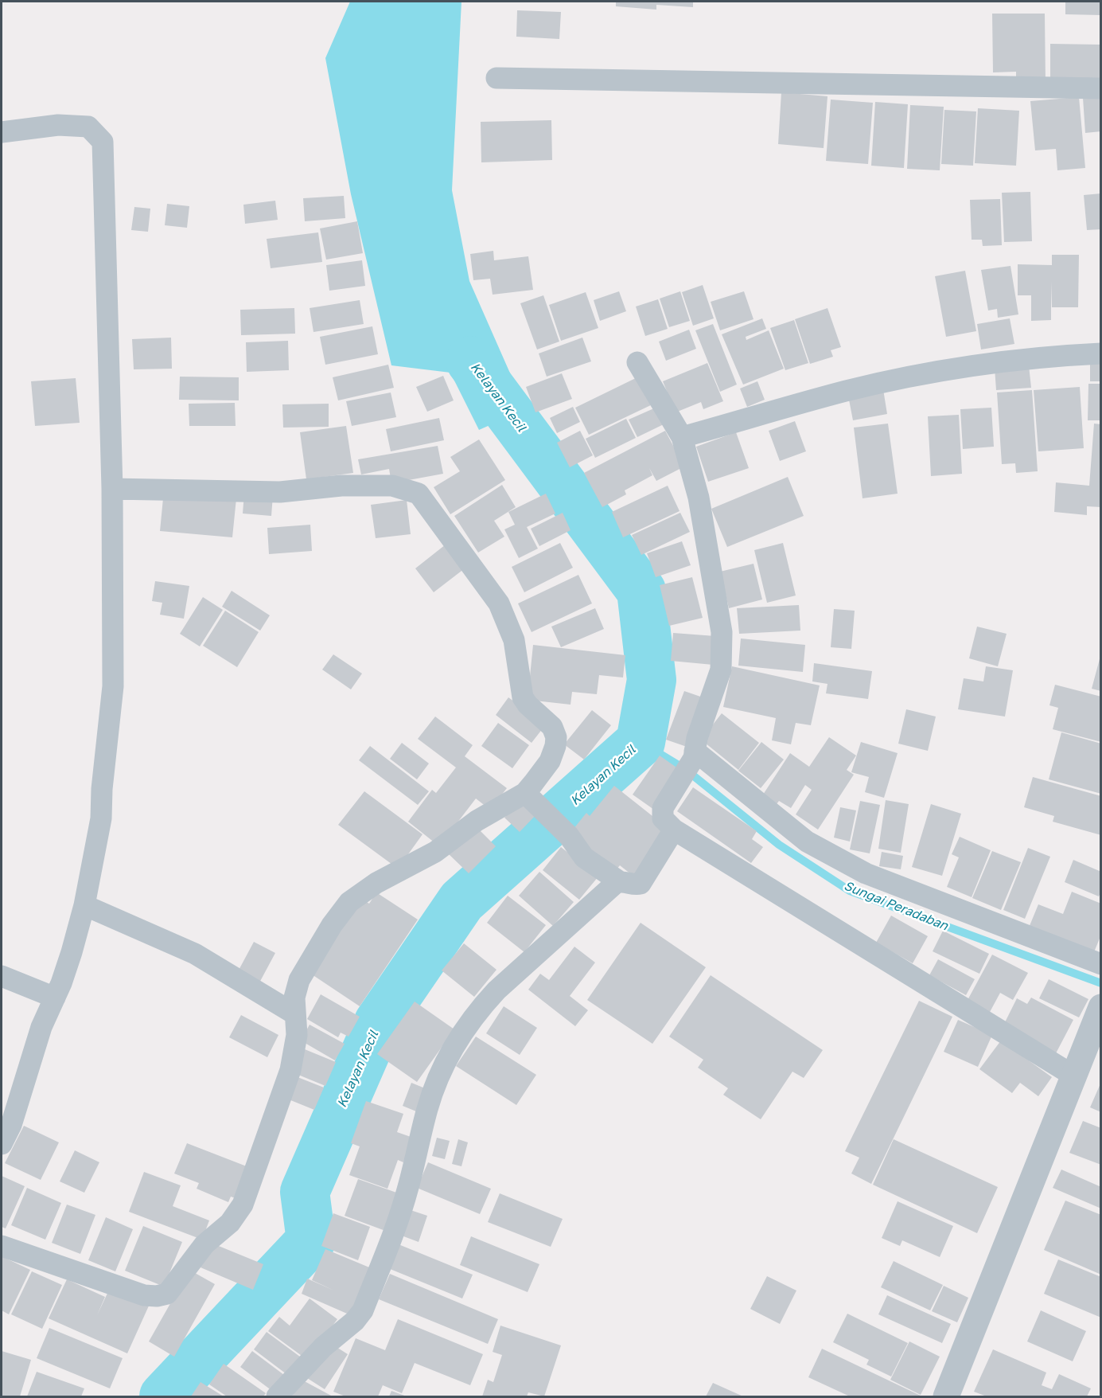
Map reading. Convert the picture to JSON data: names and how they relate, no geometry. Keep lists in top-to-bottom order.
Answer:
{
  "water": ["Kelayan Kecil", "Sungai Peradaban"]
}
